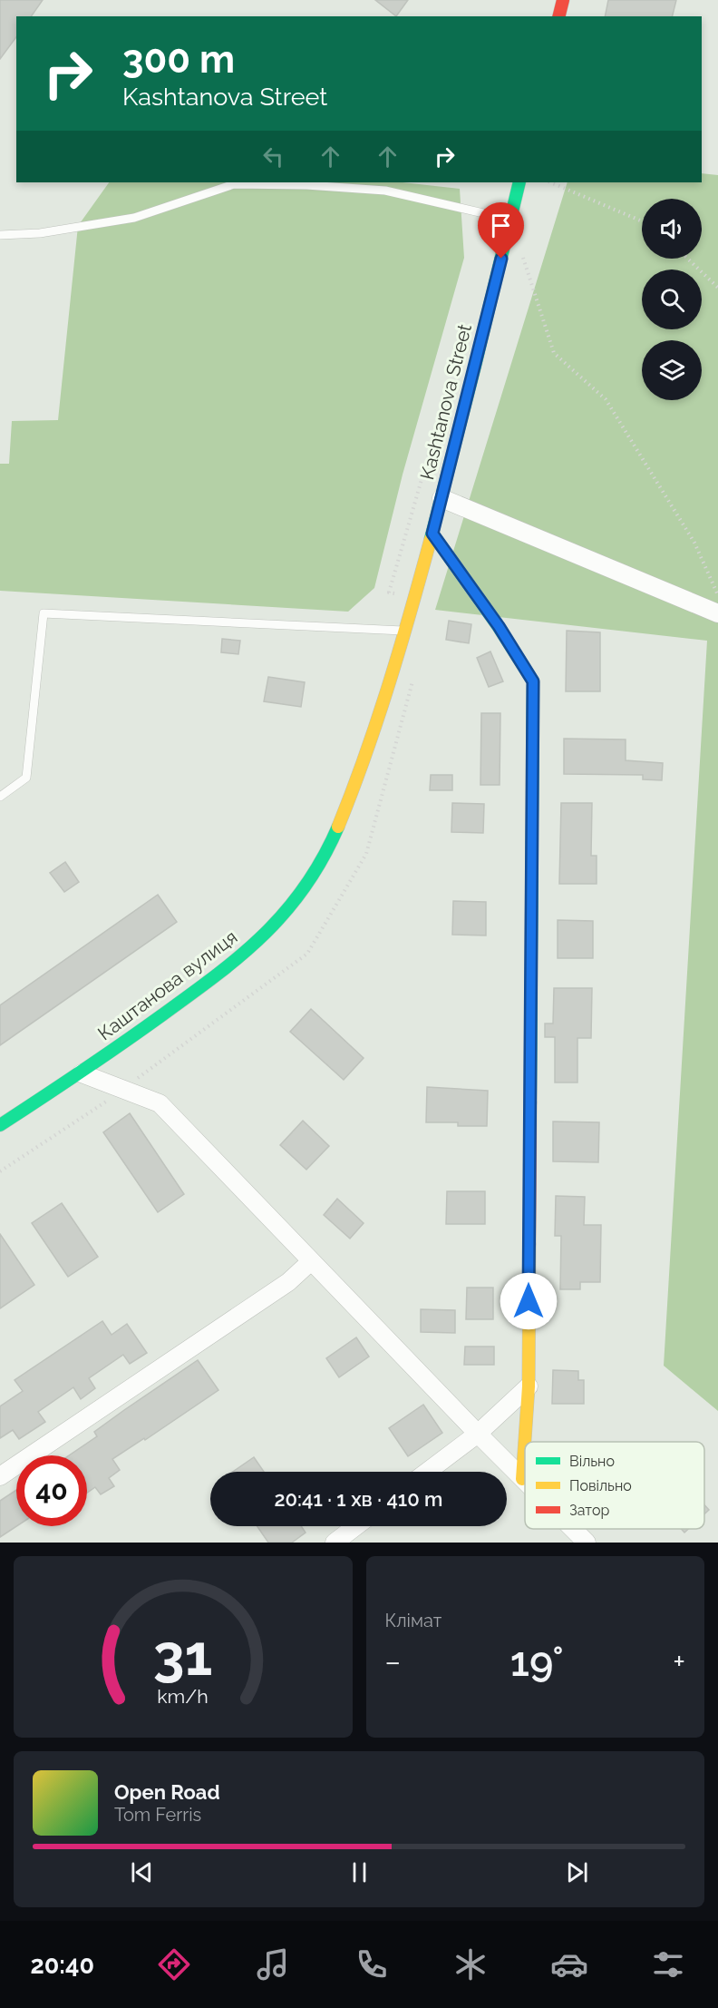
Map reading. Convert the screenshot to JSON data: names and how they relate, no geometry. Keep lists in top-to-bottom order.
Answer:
{
  "streets": {
    "main road": ["Kashtanova Street", "Каштанова вулиця"]
  },
  "crossings": [
    ["Kashtanova Street", "Каштанова вулиця"]
  ],
  "legend": ["Вільно", "Повільно", "Затор"],
  "page": {
    "turn": ["300 m", "Kashtanova Street"],
    "limit": "40",
    "trip": "20:41 · 1 хв · 410 m",
    "tile": "Клімат",
    "heat": ["−", "19°", "+"],
    "song": ["Open Road", "Tom Ferris"],
    "tabs": "20:40",
    "gauge": ["31", "km/h"]
  }
}
